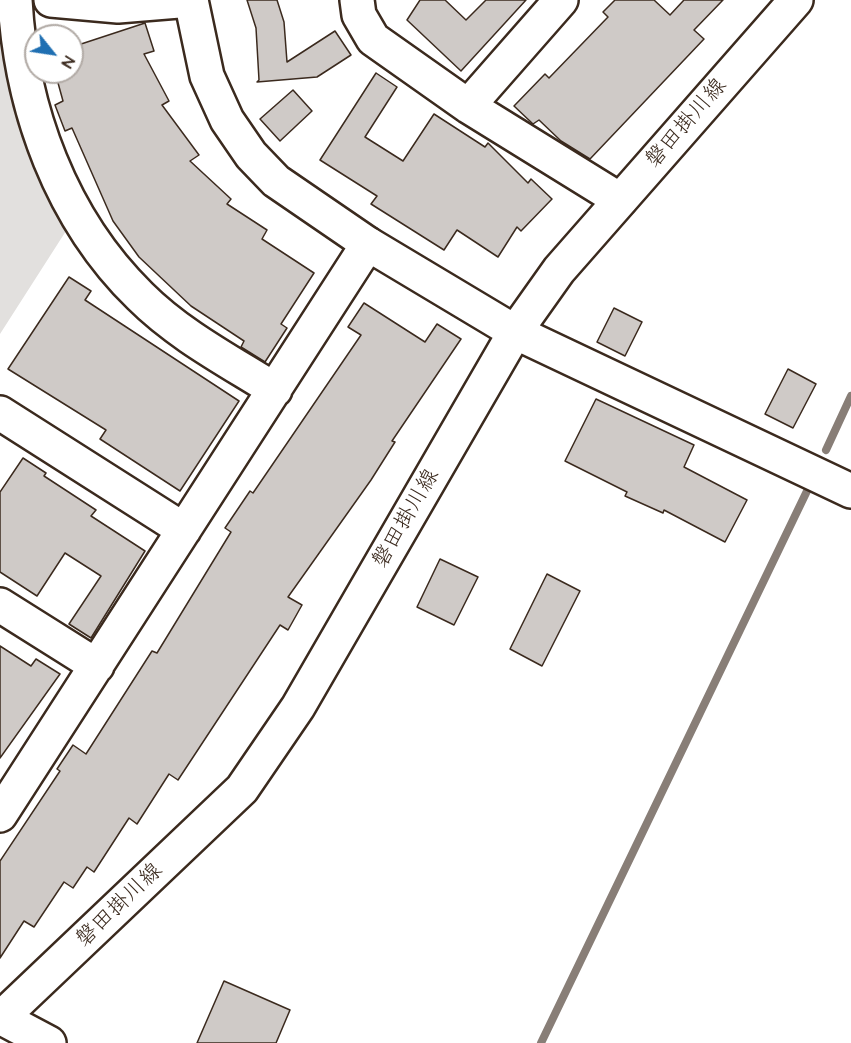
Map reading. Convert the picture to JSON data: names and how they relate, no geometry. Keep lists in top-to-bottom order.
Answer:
{
  "streets": {
    "street": ["磐田掛川線"]
  },
  "north": "bottom right"
}
